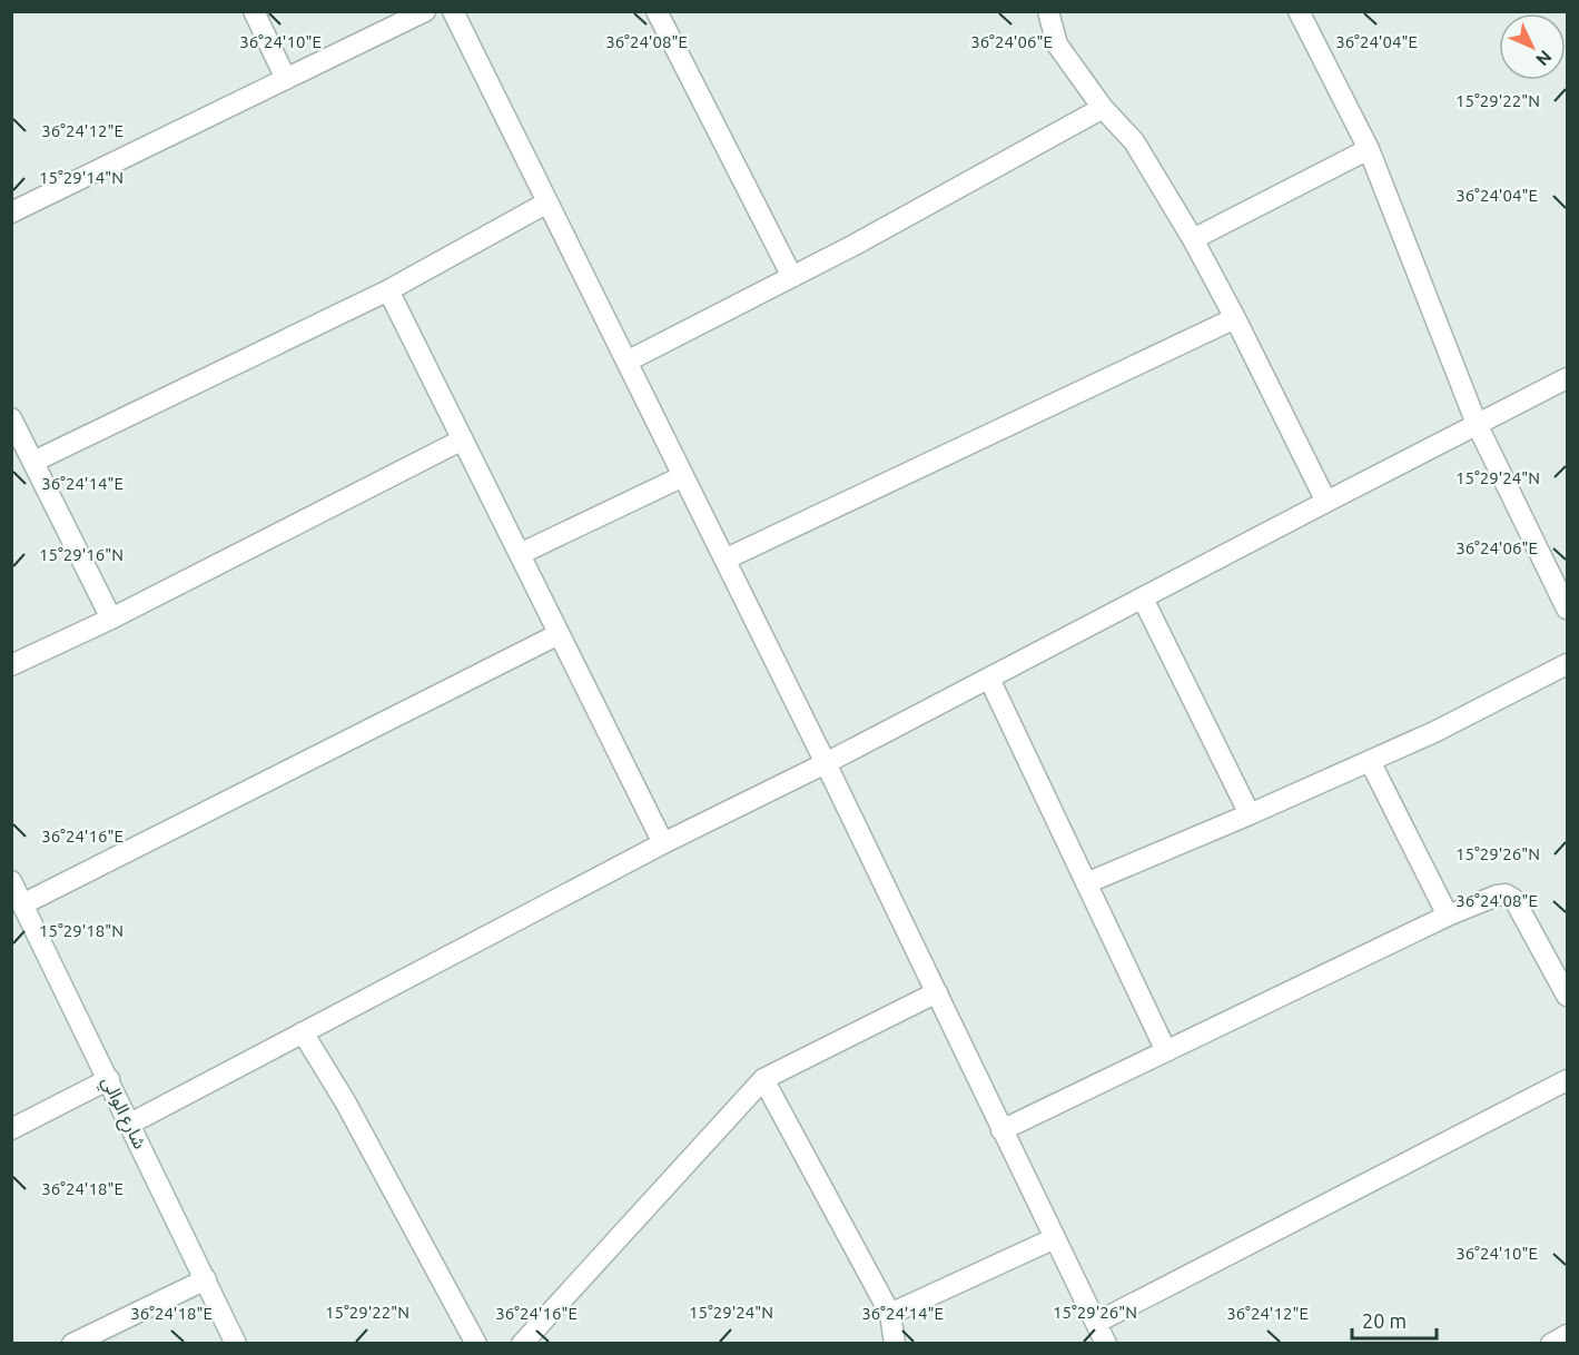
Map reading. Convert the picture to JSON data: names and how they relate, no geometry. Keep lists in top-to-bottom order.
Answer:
{
  "streets": {
    "street": ["شارع الوالي"]
  },
  "scale_bar": "20 m",
  "north": "bottom right",
  "coordinates": [
    "36°24'10\"E",
    "36°24'08\"E",
    "36°24'06\"E",
    "36°24'04\"E",
    "15°29'22\"N",
    "36°24'12\"E",
    "15°29'14\"N",
    "15°29'24\"N",
    "36°24'14\"E",
    "15°29'16\"N",
    "36°24'16\"E",
    "15°29'26\"N",
    "15°29'18\"N",
    "36°24'18\"E"
  ]
}
